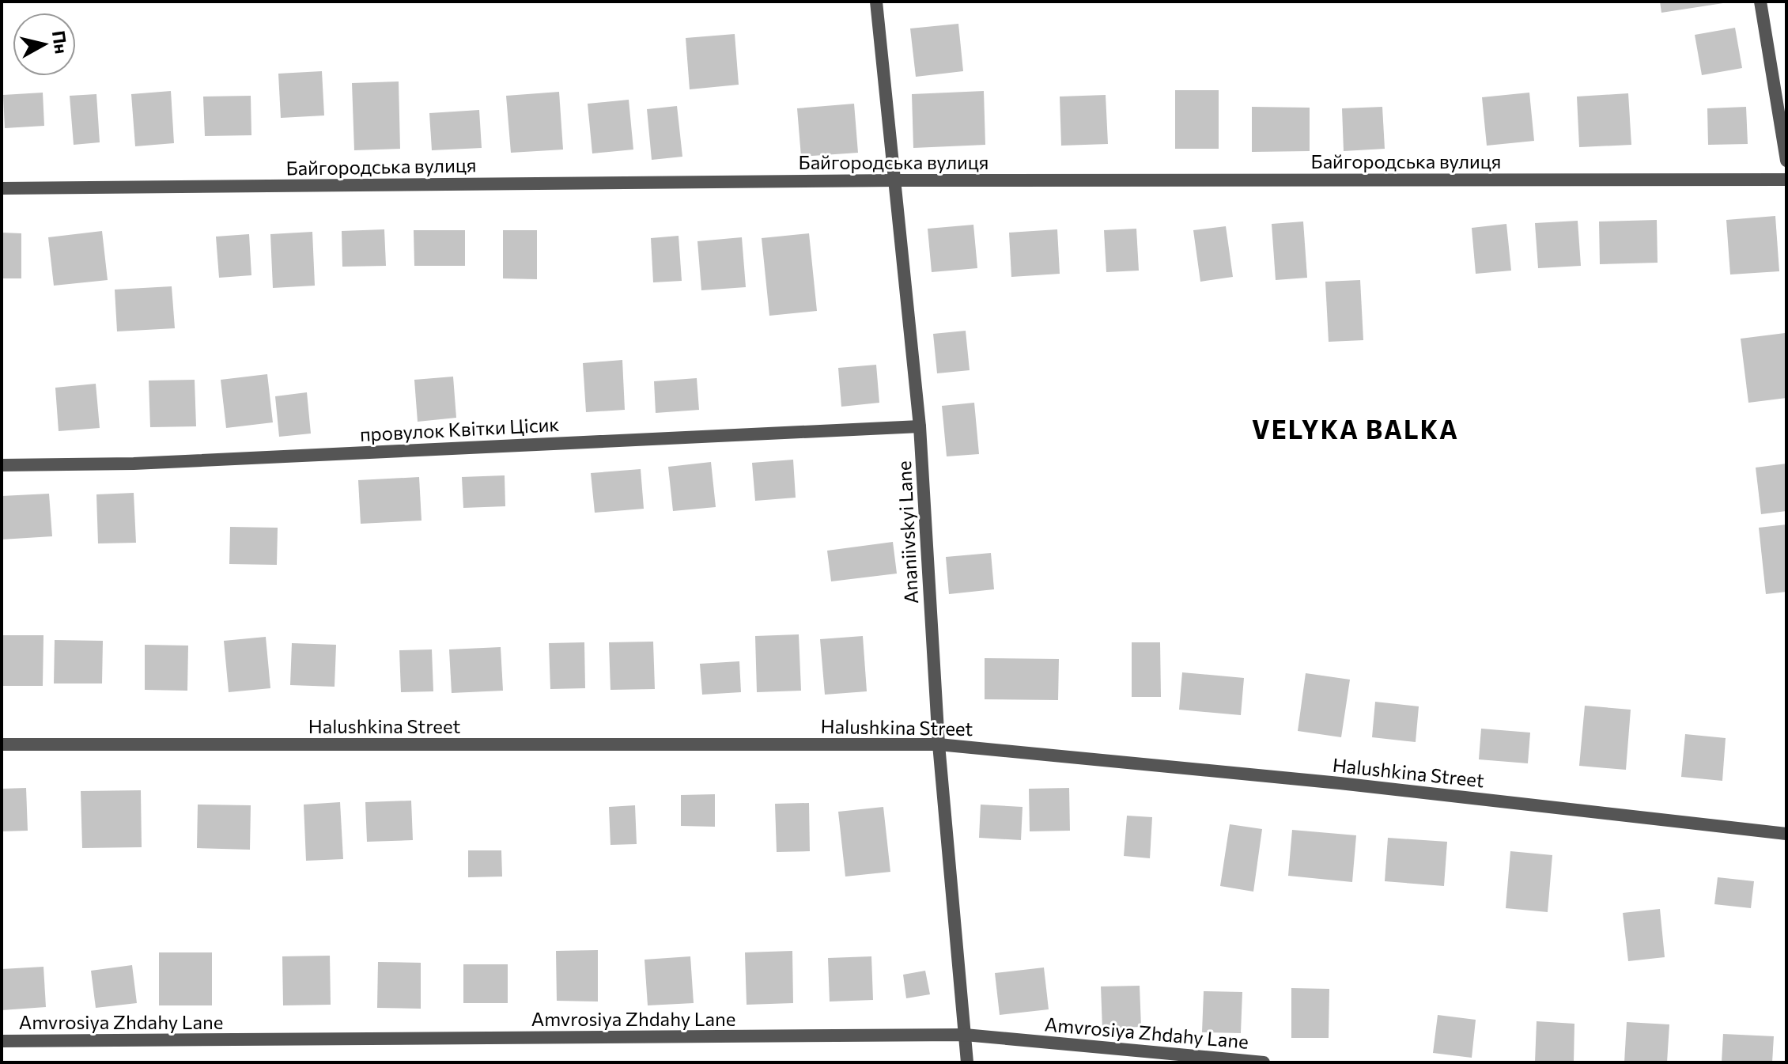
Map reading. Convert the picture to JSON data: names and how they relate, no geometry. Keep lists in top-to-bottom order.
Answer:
{
  "streets": {
    "street": [
      "Байгородська вулиця",
      "провулок Квітки Цісик",
      "Ananiivskyi Lane",
      "Halushkina Street",
      "Amvrosiya Zhdahy Lane"
    ]
  },
  "crossings": [
    ["Байгородська вулиця", "Ananiivskyi Lane"],
    ["провулок Квітки Цісик", "Ananiivskyi Lane"],
    ["Ananiivskyi Lane", "Halushkina Street"],
    ["Ananiivskyi Lane", "Amvrosiya Zhdahy Lane"]
  ],
  "districts": ["VELYKA BALKA"],
  "north": "right"
}
